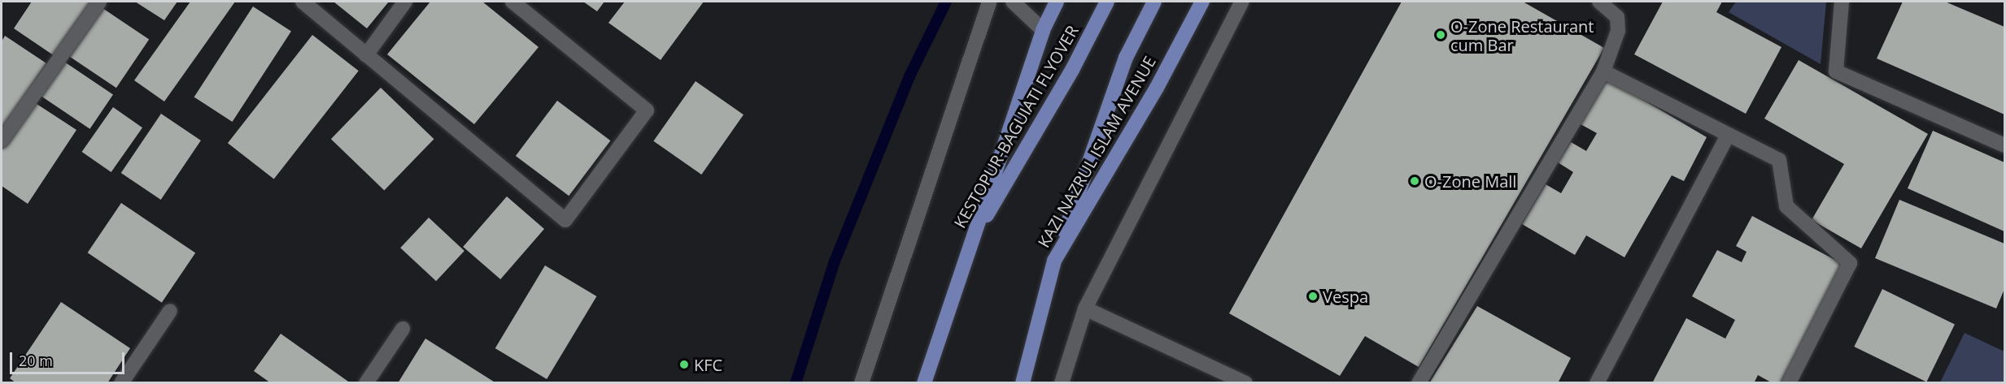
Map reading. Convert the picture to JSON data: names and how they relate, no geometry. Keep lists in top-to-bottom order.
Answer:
{
  "streets": {
    "main road": ["KESTOPUR-BAGUIATI FLYOVER", "KAZI NAZRUL ISLAM AVENUE"]
  },
  "places": [
    "O-Zone Restaurant cum Bar",
    "O-Zone Mall",
    "Vespa",
    "KFC"
  ],
  "scale_bar": "20 m"
}
